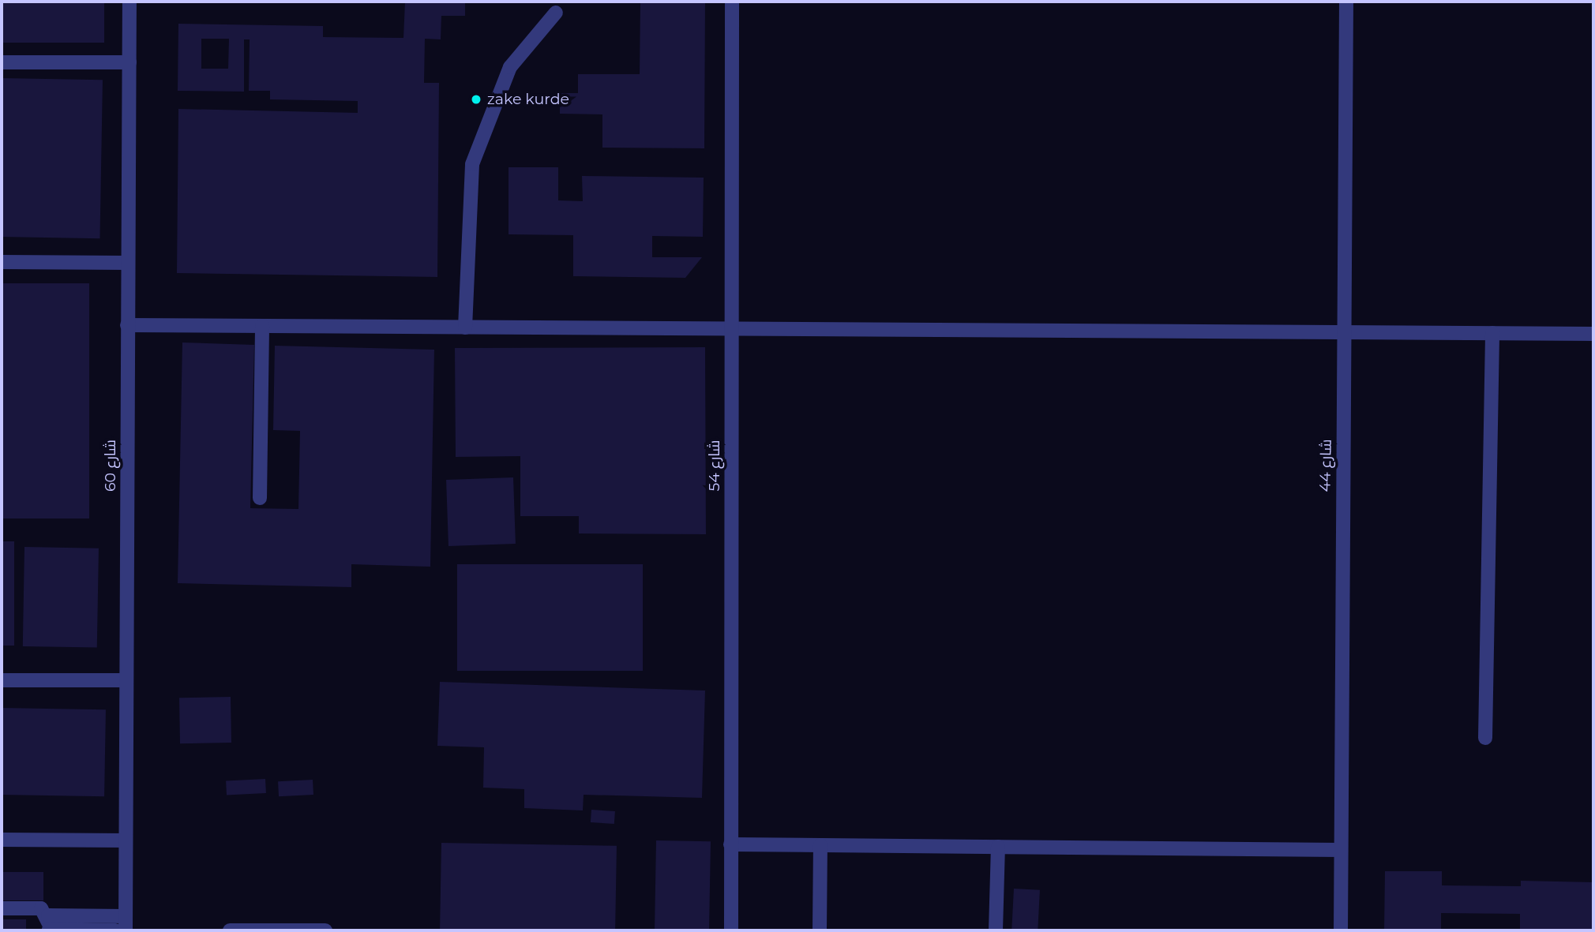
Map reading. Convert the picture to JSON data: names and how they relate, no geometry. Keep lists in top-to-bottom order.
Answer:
{
  "streets": {
    "lane": ["شارع 60", "شارع 54", "شارع 44"]
  },
  "places": ["zake kurde"]
}
